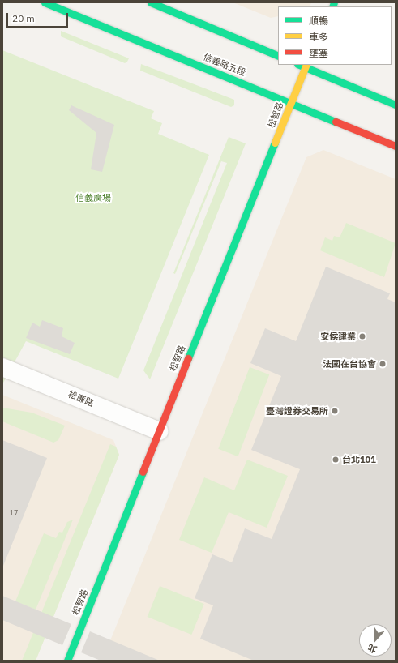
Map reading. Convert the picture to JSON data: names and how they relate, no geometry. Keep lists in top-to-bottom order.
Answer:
{
  "streets": {
    "street": ["信義路五段", "松智路", "松廉路"]
  },
  "crossings": [
    ["信義路五段", "松智路"],
    ["松智路", "松廉路"]
  ],
  "parks": ["信義廣場"],
  "places": [
    "安侯建業",
    "法國在台協會",
    "臺灣證券交易所",
    "台北101"
  ],
  "house_numbers": ["17"],
  "legend": ["順暢", "車多", "壅塞"],
  "scale_bar": "20 m",
  "north": "bottom"
}
